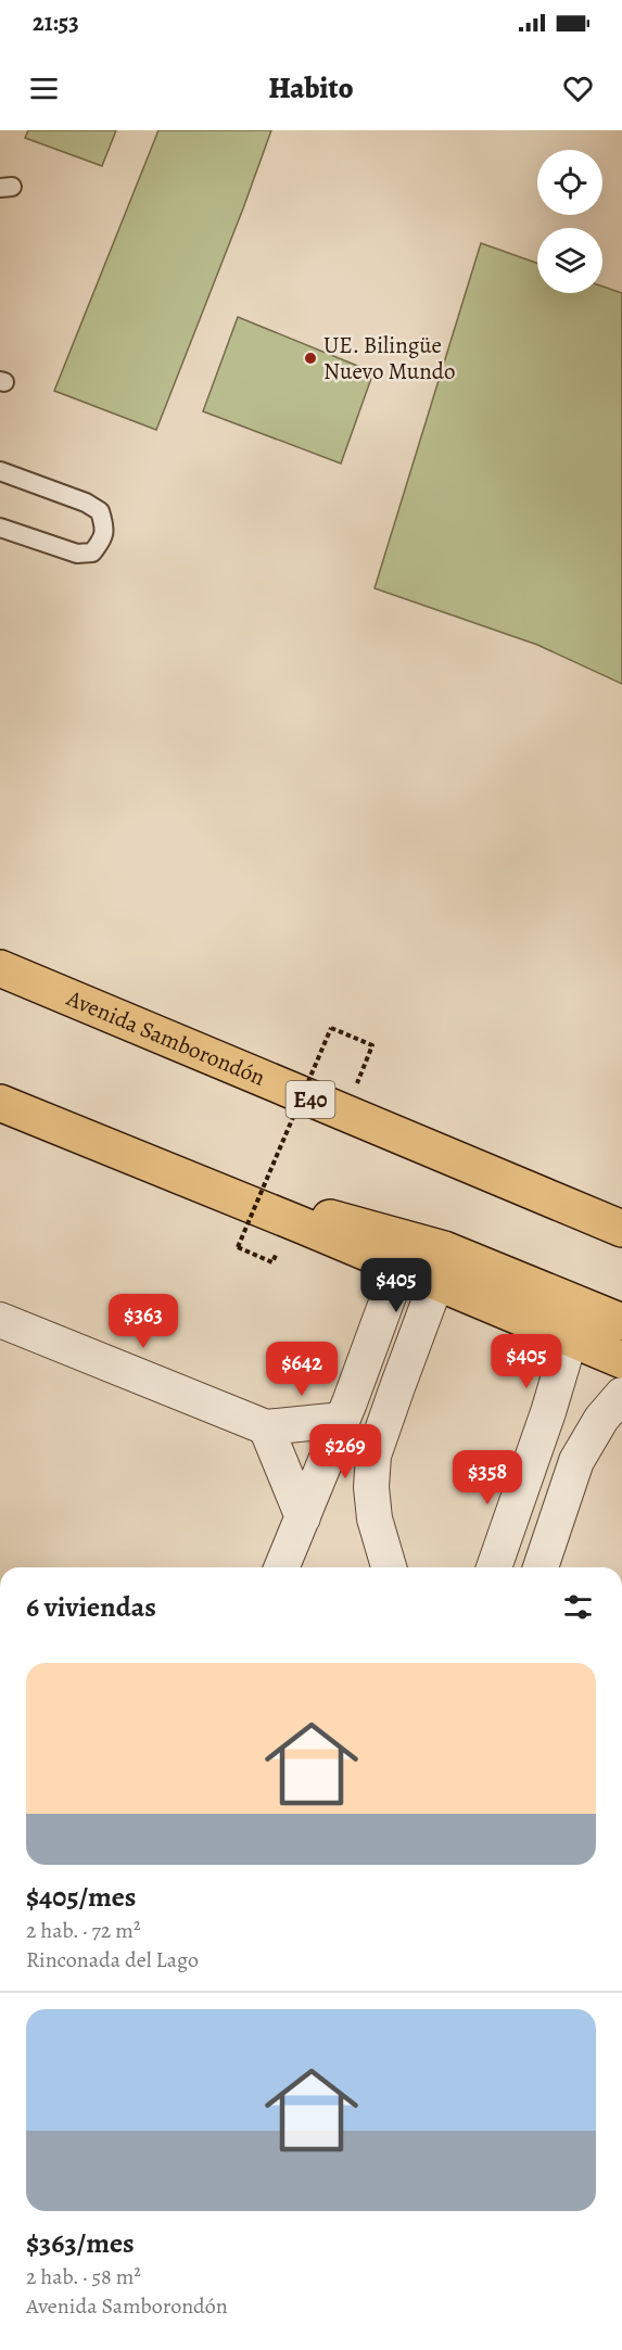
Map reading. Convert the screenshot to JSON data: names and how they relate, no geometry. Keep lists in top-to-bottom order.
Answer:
{
  "streets": {
    "highway": ["Avenida Samborondón", "E40"]
  },
  "places": ["UE. Bilingüe Nuevo Mundo"],
  "page": {
    "status": "21:53",
    "header": "Habito",
    "price": [
      "$405",
      "$363",
      "$405",
      "$642",
      "$269",
      "$358"
    ],
    "heading": "6 viviendas",
    "list": [
      {
        "name": "$405/mes",
        "note": "2 hab. · 72 m² · Rinconada del Lago"
      },
      {
        "name": "$363/mes",
        "note": "2 hab. · 58 m² · Avenida Samborondón"
      }
    ]
  }
}
